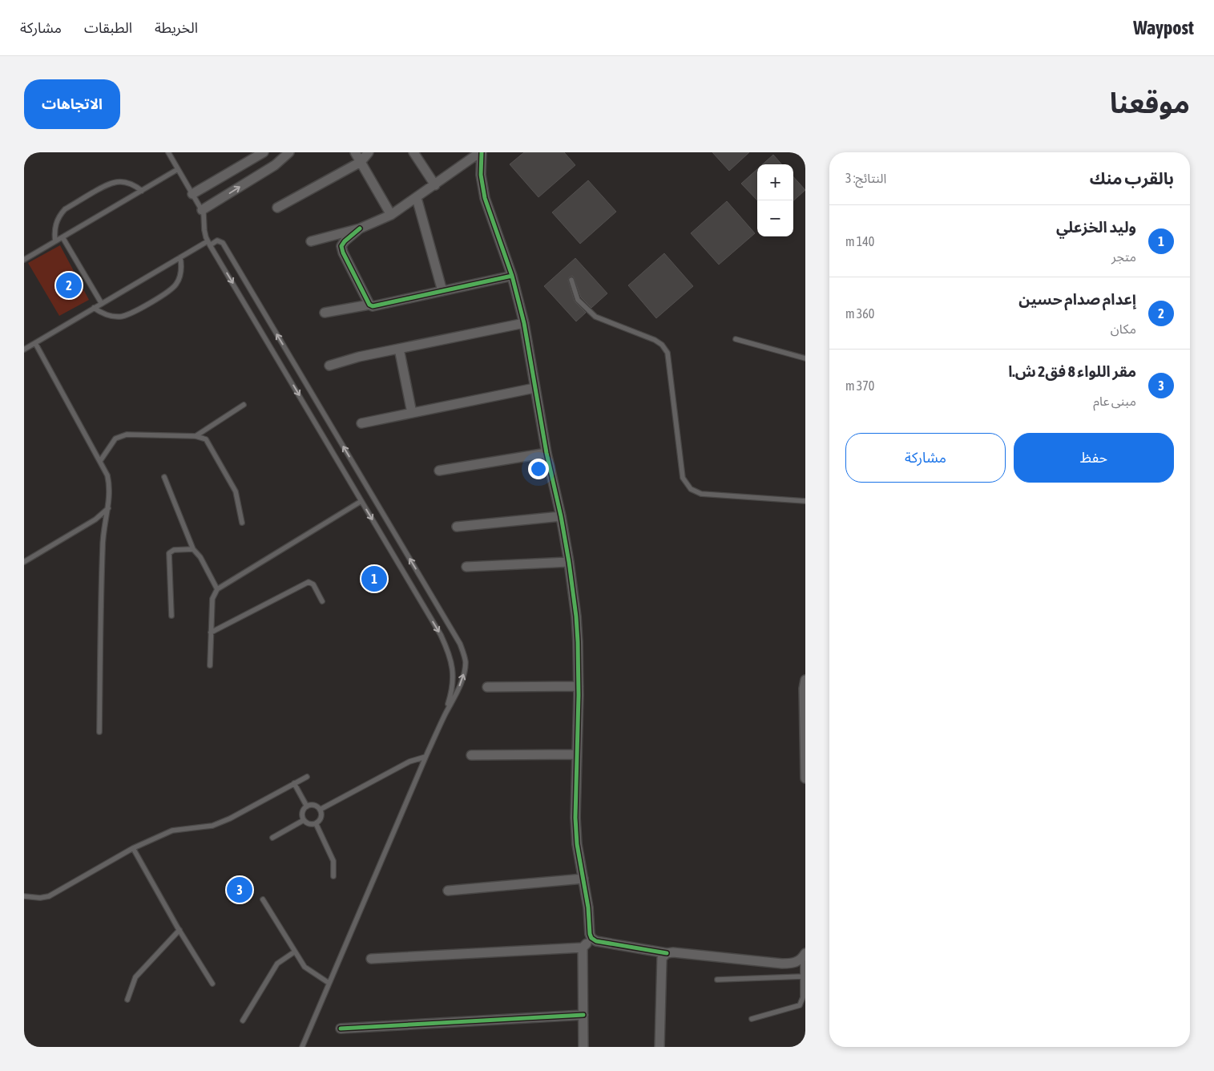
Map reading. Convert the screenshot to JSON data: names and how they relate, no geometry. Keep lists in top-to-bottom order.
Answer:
{
  "page": {
    "header": "Waypost",
    "nav": ["الخريطة", "الطبقات", "مشاركة"],
    "title": "موقعنا",
    "buttons": [
      "الاتجاهات",
      ["حفظ", "مشاركة"]
    ],
    "heading": ["بالقرب منك", "النتائج: 3"],
    "map_buttons": ["+", "−"],
    "list": [
      {
        "mark": "1",
        "name": "وليد الخزعلي",
        "note": "متجر",
        "value": "140 m"
      },
      {
        "mark": "2",
        "name": "إعدام صدام حسين",
        "note": "مكان",
        "value": "360 m"
      },
      {
        "mark": "3",
        "name": "مقر اللواء 8 فق2 ش.ا",
        "note": "مبنى عام",
        "value": "370 m"
      }
    ],
    "pins": ["2", "1", "3"]
  }
}
